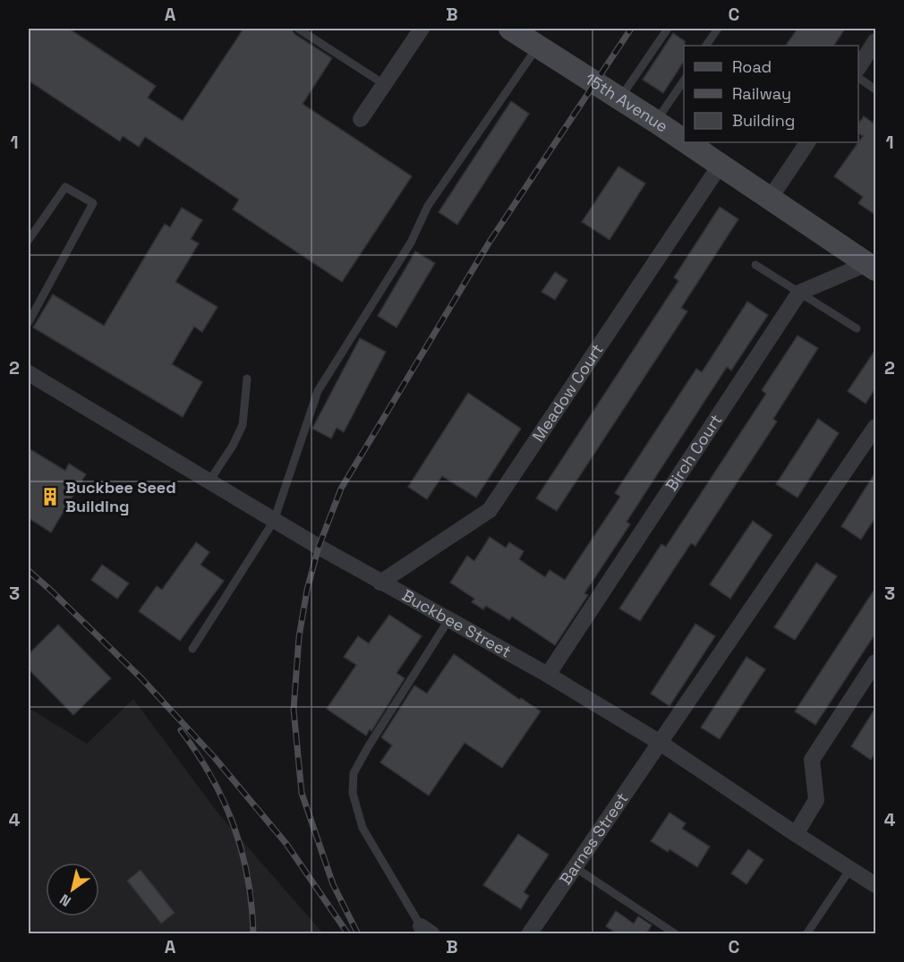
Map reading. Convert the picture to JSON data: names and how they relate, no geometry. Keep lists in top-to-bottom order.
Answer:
{
  "streets": {
    "main road": ["15th Avenue"],
    "street": [
      "Meadow Court",
      "Birch Court",
      "Buckbee Street",
      "Barnes Street"
    ]
  },
  "crossings": [
    ["15th Avenue", "Meadow Court"],
    ["Meadow Court", "Buckbee Street"],
    ["Birch Court", "Buckbee Street"],
    ["Buckbee Street", "Barnes Street"]
  ],
  "places": {
    "building": ["Buckbee Seed Building"]
  },
  "legend": ["Road", "Railway", "Building"],
  "north": "bottom left",
  "grid": {
    "columns": ["A", "B", "C"],
    "rows": [
      "1",
      "2",
      "3",
      "4"
    ]
  }
}
